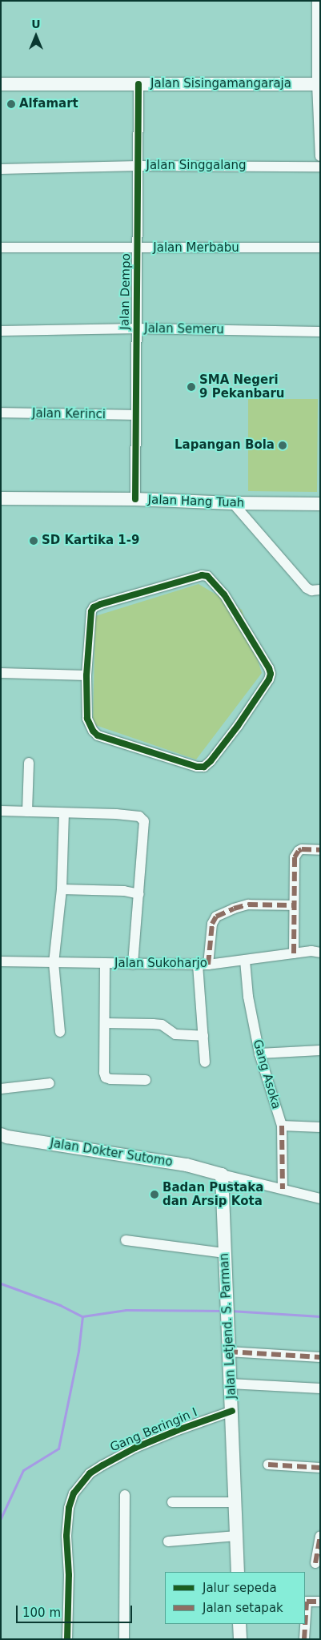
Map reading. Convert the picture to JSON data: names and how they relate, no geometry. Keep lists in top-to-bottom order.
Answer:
{
  "streets": {
    "main road": [
      "Jalan Sisingamangaraja",
      "Jalan Hang Tuah",
      "Jalan Dokter Sutomo",
      "Jalan Letjend. S. Parman"
    ],
    "street": [
      "Jalan Singgalang",
      "Jalan Merbabu",
      "Jalan Dempo",
      "Jalan Semeru",
      "Jalan Kerinci",
      "Jalan Sukoharjo",
      "Gang Asoka",
      "Gang Beringin I"
    ]
  },
  "crossings": [
    ["Jalan Sisingamangaraja", "Jalan Dempo"],
    ["Jalan Singgalang", "Jalan Dempo"],
    ["Jalan Merbabu", "Jalan Dempo"],
    ["Jalan Dempo", "Jalan Semeru"],
    ["Jalan Dempo", "Jalan Kerinci"],
    ["Jalan Dempo", "Jalan Hang Tuah"],
    ["Jalan Sukoharjo", "Gang Asoka"],
    ["Jalan Dokter Sutomo", "Jalan Letjend. S. Parman"],
    ["Jalan Letjend. S. Parman", "Gang Beringin I"]
  ],
  "places": [
    "Alfamart",
    "SMA Negeri 9 Pekanbaru",
    "Lapangan Bola",
    "SD Kartika 1-9",
    "Badan Pustaka dan Arsip Kota"
  ],
  "legend": ["Jalur sepeda", "Jalan setapak"],
  "scale_bar": "100 m",
  "north": "top"
}
